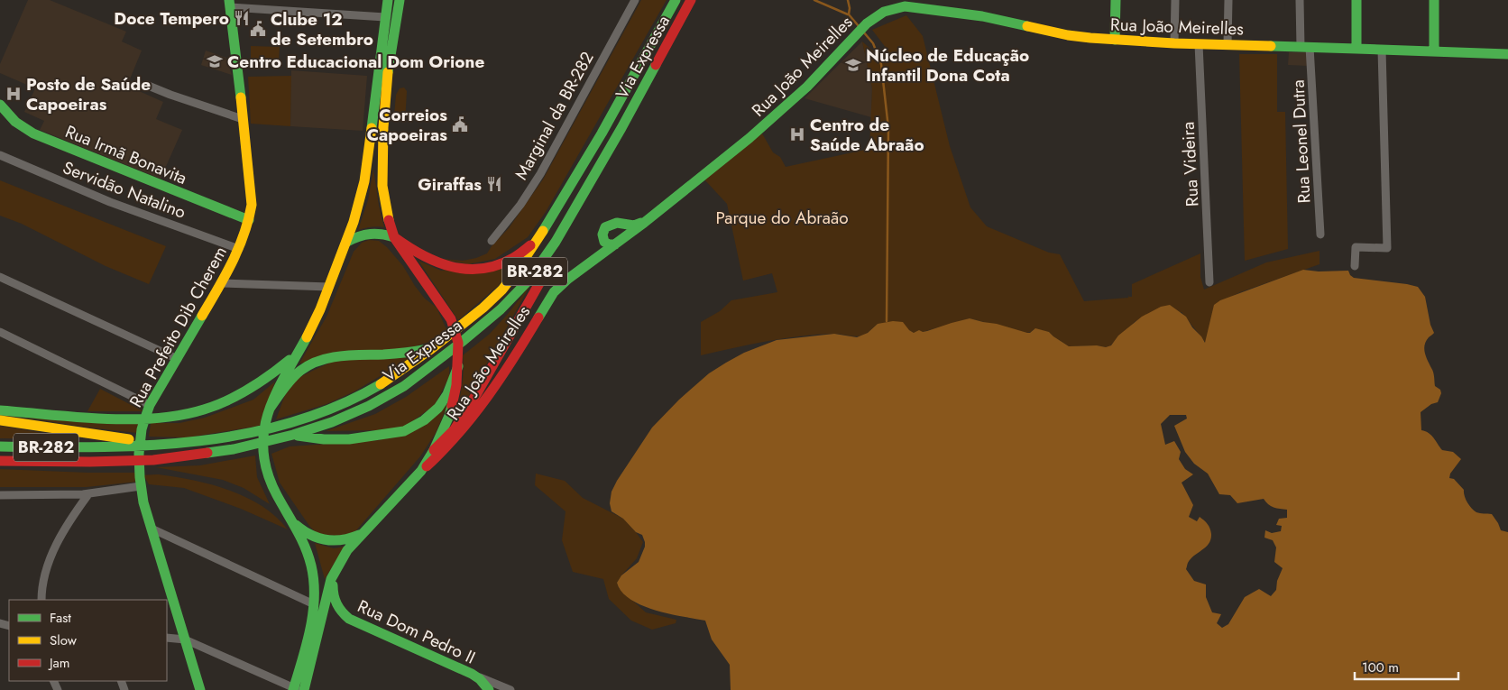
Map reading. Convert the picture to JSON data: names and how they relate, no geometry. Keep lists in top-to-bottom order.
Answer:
{
  "streets": {
    "main road": [
      "Rua João Meirelles",
      "Via Expressa",
      "Rua Irmã Bonavita",
      "BR-282",
      "Rua Prefeito Dib Cherem",
      "Rua Dom Pedro II"
    ],
    "street": [
      "Marginal da BR-282",
      "Rua Leonel Dutra",
      "Rua Videira",
      "Servidão Natalino"
    ]
  },
  "crossings": [
    ["Rua João Meirelles", "Rua Leonel Dutra"],
    ["Rua João Meirelles", "Rua Videira"],
    ["Via Expressa", "BR-282"],
    ["Rua Irmã Bonavita", "Rua Prefeito Dib Cherem"],
    ["Servidão Natalino", "Rua Prefeito Dib Cherem"]
  ],
  "parks": ["Parque do Abraão"],
  "places": {
    "restaurant": ["Doce Tempero", "Giraffas"],
    "public building": ["Clube 12 de Setembro", "Correios Capoeiras"],
    "school or university": ["Centro Educacional Dom Orione", "Núcleo de Educação Infantil Dona Cota"],
    "hospital": ["Posto de Saúde Capoeiras", "Centro de Saúde Abraão"]
  },
  "legend": ["Fast", "Slow", "Jam"],
  "scale_bar": "100 m"
}
